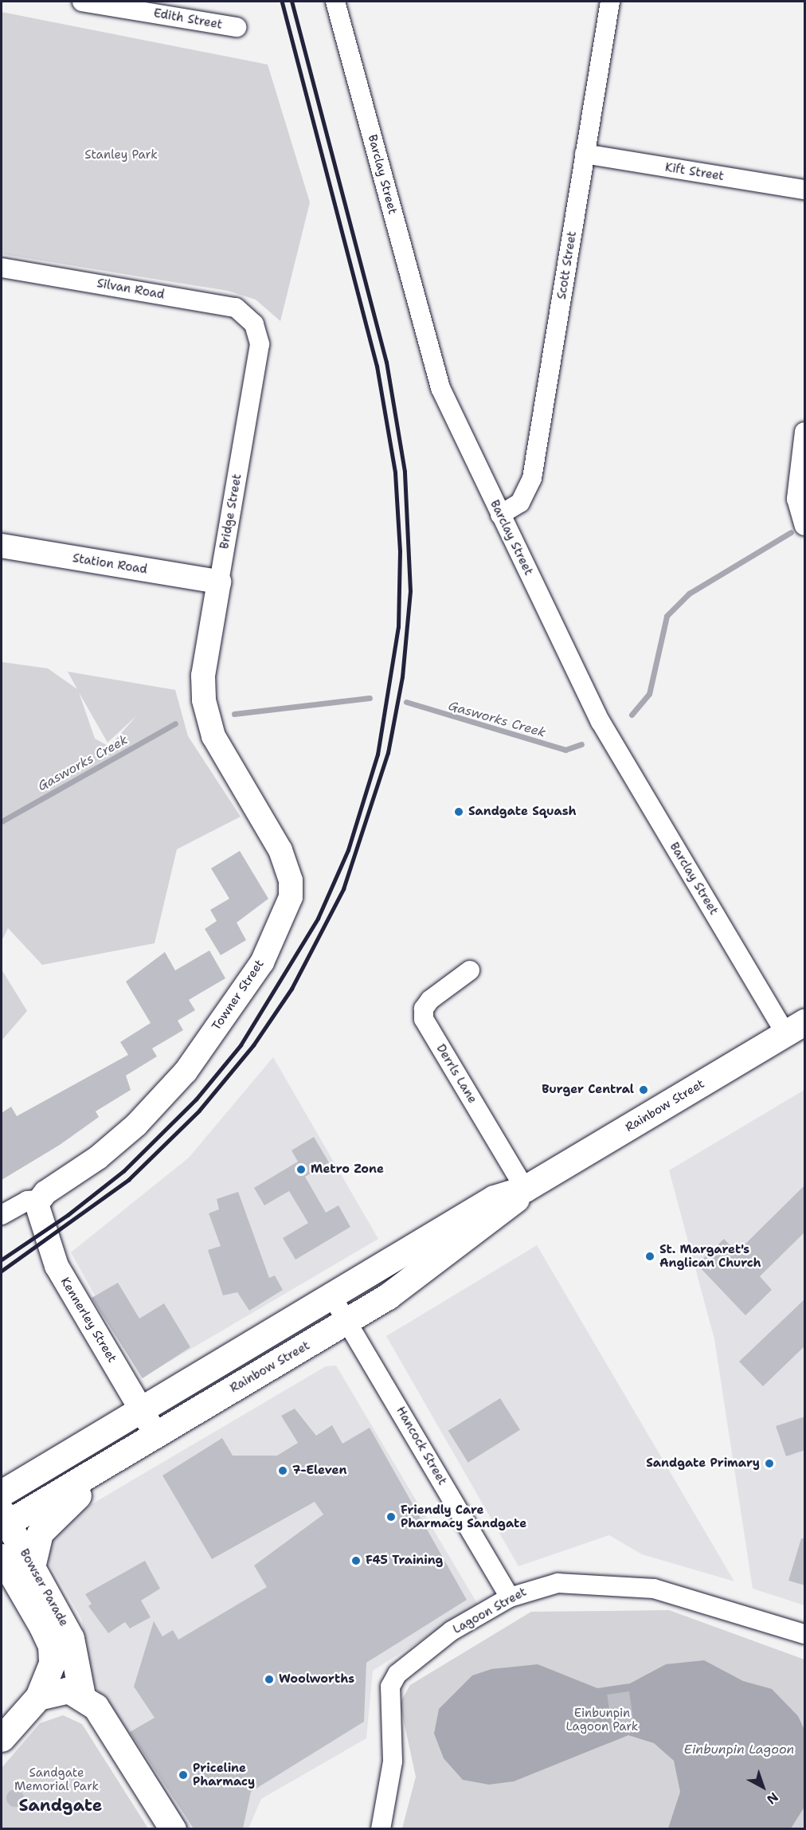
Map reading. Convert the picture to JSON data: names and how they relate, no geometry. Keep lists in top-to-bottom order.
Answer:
{
  "streets": {
    "main road": ["Rainbow Street", "Bowser Parade"],
    "street": [
      "Edith Street",
      "Kift Street",
      "Barclay Street",
      "Scott Street",
      "Silvan Road",
      "Bridge Street",
      "Station Road",
      "Towner Street",
      "Derrls Lane",
      "Kennerley Street",
      "Hancock Street",
      "Lagoon Street"
    ]
  },
  "crossings": [
    ["Kift Street", "Scott Street"],
    ["Barclay Street", "Scott Street"],
    ["Barclay Street", "Rainbow Street"],
    ["Silvan Road", "Bridge Street"],
    ["Bridge Street", "Station Road"],
    ["Bridge Street", "Towner Street"],
    ["Towner Street", "Kennerley Street"],
    ["Derrls Lane", "Rainbow Street"],
    ["Rainbow Street", "Kennerley Street"],
    ["Rainbow Street", "Hancock Street"],
    ["Rainbow Street", "Bowser Parade"],
    ["Hancock Street", "Lagoon Street"]
  ],
  "districts": ["Sandgate"],
  "water": ["Gasworks Creek", "Einbunpin Lagoon"],
  "parks": ["Stanley Park", "Einbunpin Lagoon Park", "Sandgate Memorial Park"],
  "places": [
    "Sandgate Squash",
    "Burger Central",
    "Metro Zone",
    "St. Margaret's Anglican Church",
    "Sandgate Primary",
    "7-Eleven",
    "Friendly Care Pharmacy Sandgate",
    "F45 Training",
    "Woolworths",
    "Priceline Pharmacy"
  ],
  "north": "bottom right"
}
